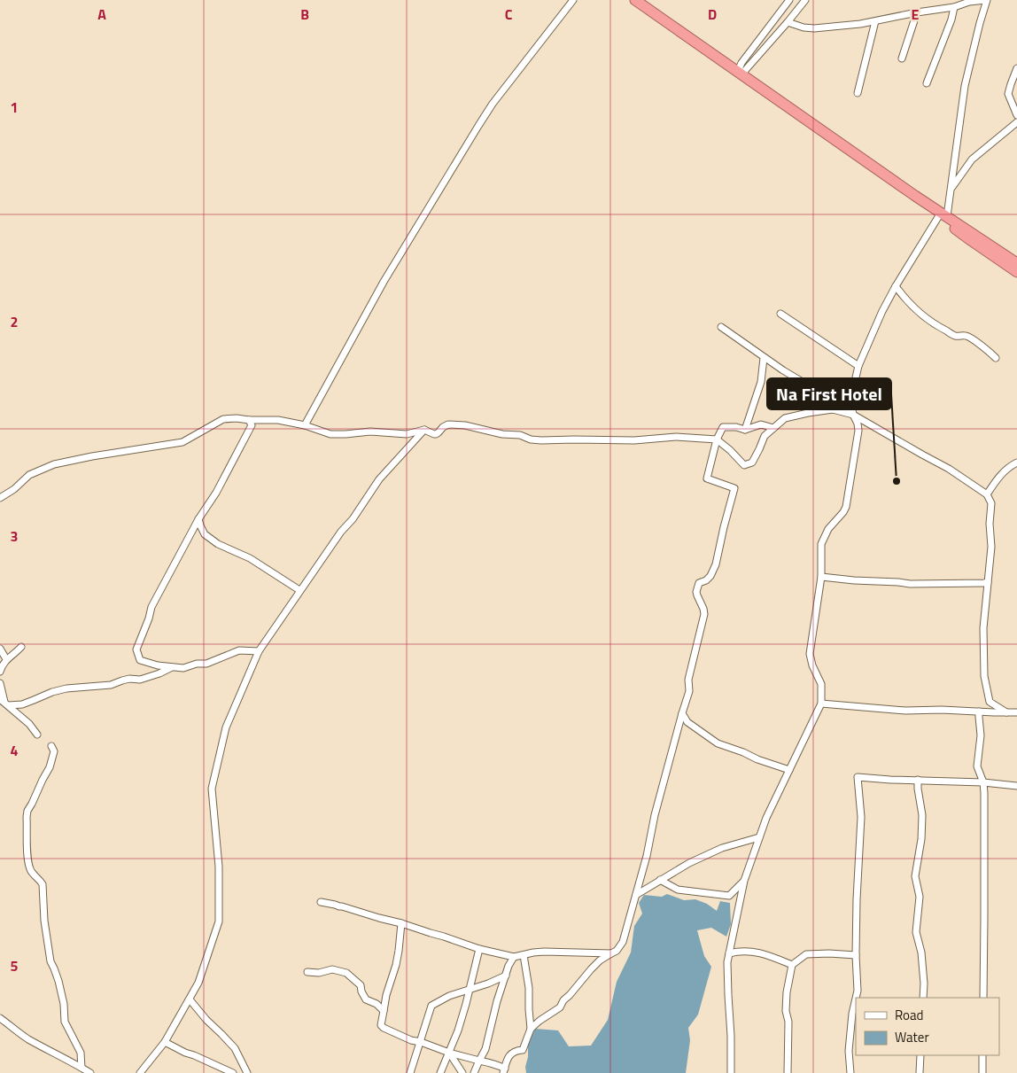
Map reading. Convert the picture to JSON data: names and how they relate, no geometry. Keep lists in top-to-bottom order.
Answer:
{
  "places": ["Na First Hotel"],
  "legend": ["Road", "Water"],
  "grid": {
    "columns": [
      "A",
      "B",
      "C",
      "D",
      "E"
    ],
    "rows": [
      "1",
      "2",
      "3",
      "4",
      "5"
    ]
  }
}
